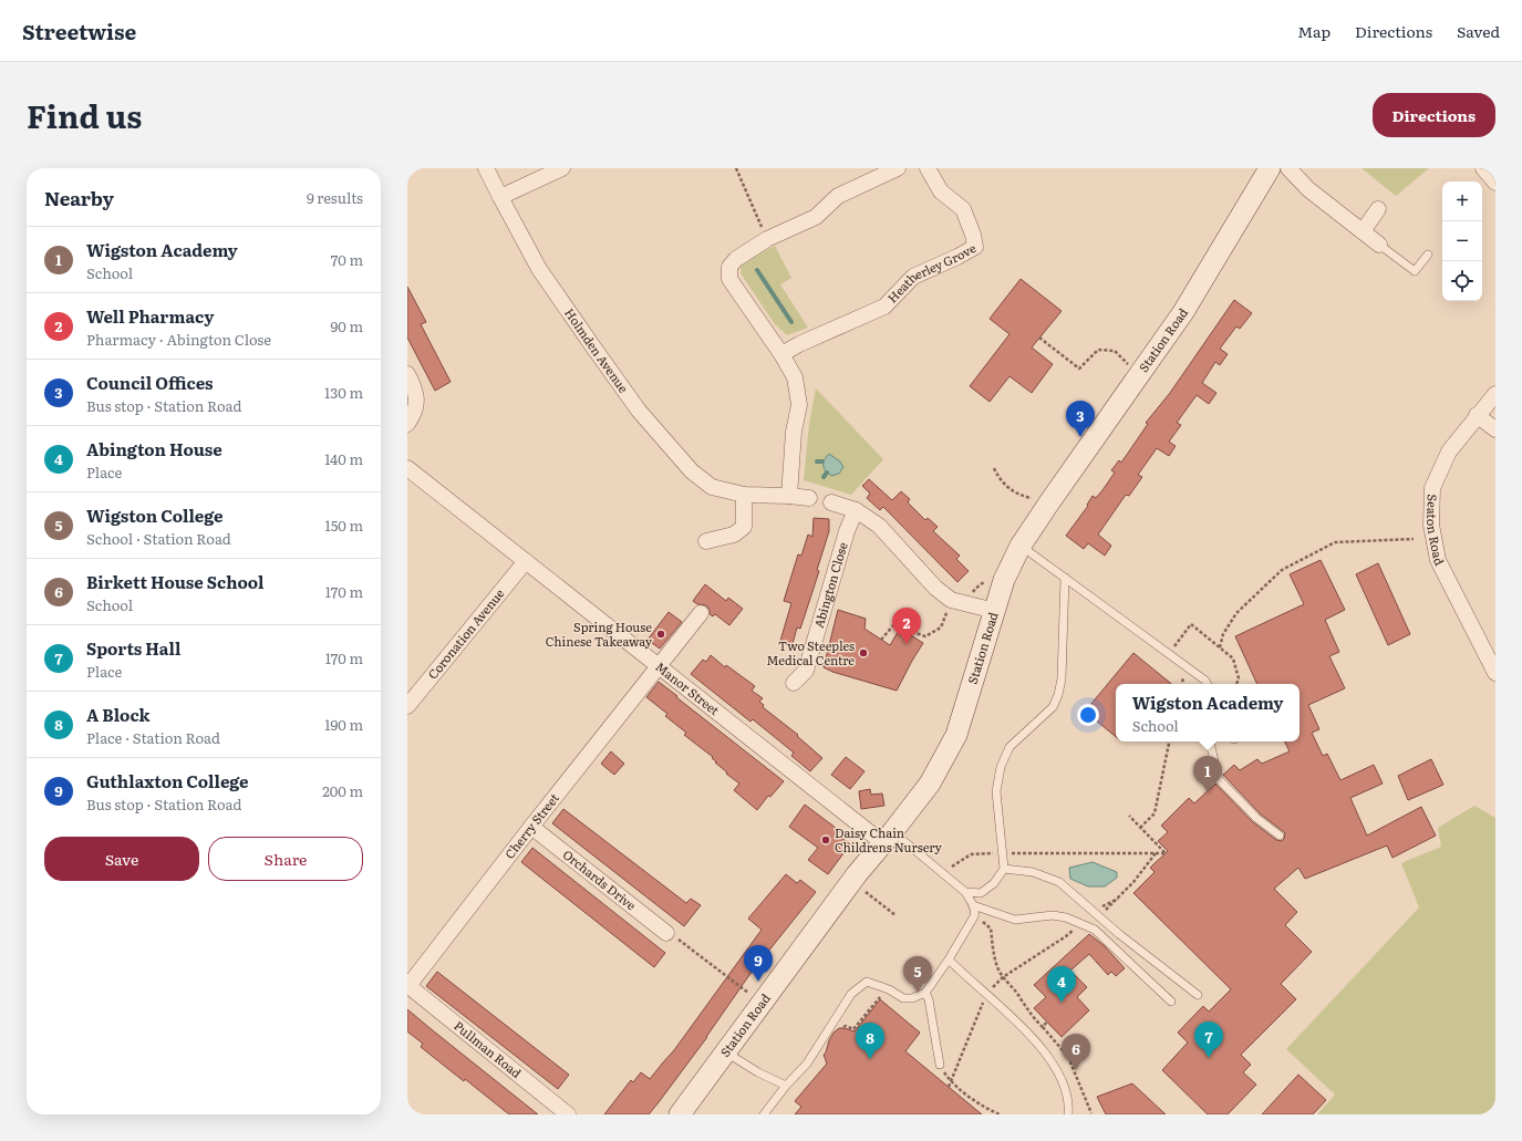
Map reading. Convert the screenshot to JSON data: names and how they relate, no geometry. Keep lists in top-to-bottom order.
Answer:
{
  "streets": {
    "main road": ["Station Road"],
    "street": [
      "Heatherley Grove",
      "Holmden Avenue",
      "Seaton Road",
      "Abington Close",
      "Coronation Avenue",
      "Manor Street",
      "Cherry Street",
      "Orchards Drive",
      "Pullman Road"
    ]
  },
  "crossings": [
    ["Station Road", "Manor Street"],
    ["Coronation Avenue", "Manor Street"],
    ["Manor Street", "Cherry Street"],
    ["Cherry Street", "Orchards Drive"],
    ["Cherry Street", "Pullman Road"]
  ],
  "places": ["Spring House Chinese Takeaway", "Two Steeples Medical Centre", "Daisy Chain Childrens Nursery"],
  "page": {
    "header": "Streetwise",
    "nav": ["Map", "Directions", "Saved"],
    "title": "Find us",
    "buttons": [
      "Directions",
      ["Save", "Share"]
    ],
    "heading": ["Nearby", "9 results"],
    "map_buttons": ["+", "−"],
    "list": [
      {
        "mark": "1",
        "name": "Wigston Academy",
        "note": "School",
        "value": "70 m"
      },
      {
        "mark": "2",
        "name": "Well Pharmacy",
        "note": "Pharmacy · Abington Close",
        "value": "90 m"
      },
      {
        "mark": "3",
        "name": "Council Offices",
        "note": "Bus stop · Station Road",
        "value": "130 m"
      },
      {
        "mark": "4",
        "name": "Abington House",
        "note": "Place",
        "value": "140 m"
      },
      {
        "mark": "5",
        "name": "Wigston College",
        "note": "School · Station Road",
        "value": "150 m"
      },
      {
        "mark": "6",
        "name": "Birkett House School",
        "note": "School",
        "value": "170 m"
      },
      {
        "mark": "7",
        "name": "Sports Hall",
        "note": "Place",
        "value": "170 m"
      },
      {
        "mark": "8",
        "name": "A Block",
        "note": "Place · Station Road",
        "value": "190 m"
      },
      {
        "mark": "9",
        "name": "Guthlaxton College",
        "note": "Bus stop · Station Road",
        "value": "200 m"
      }
    ],
    "pins": [
      "3",
      "2",
      "1",
      "9",
      "5",
      "4",
      "7",
      "8",
      "6"
    ],
    "popup": ["Wigston Academy", "School"]
  }
}
